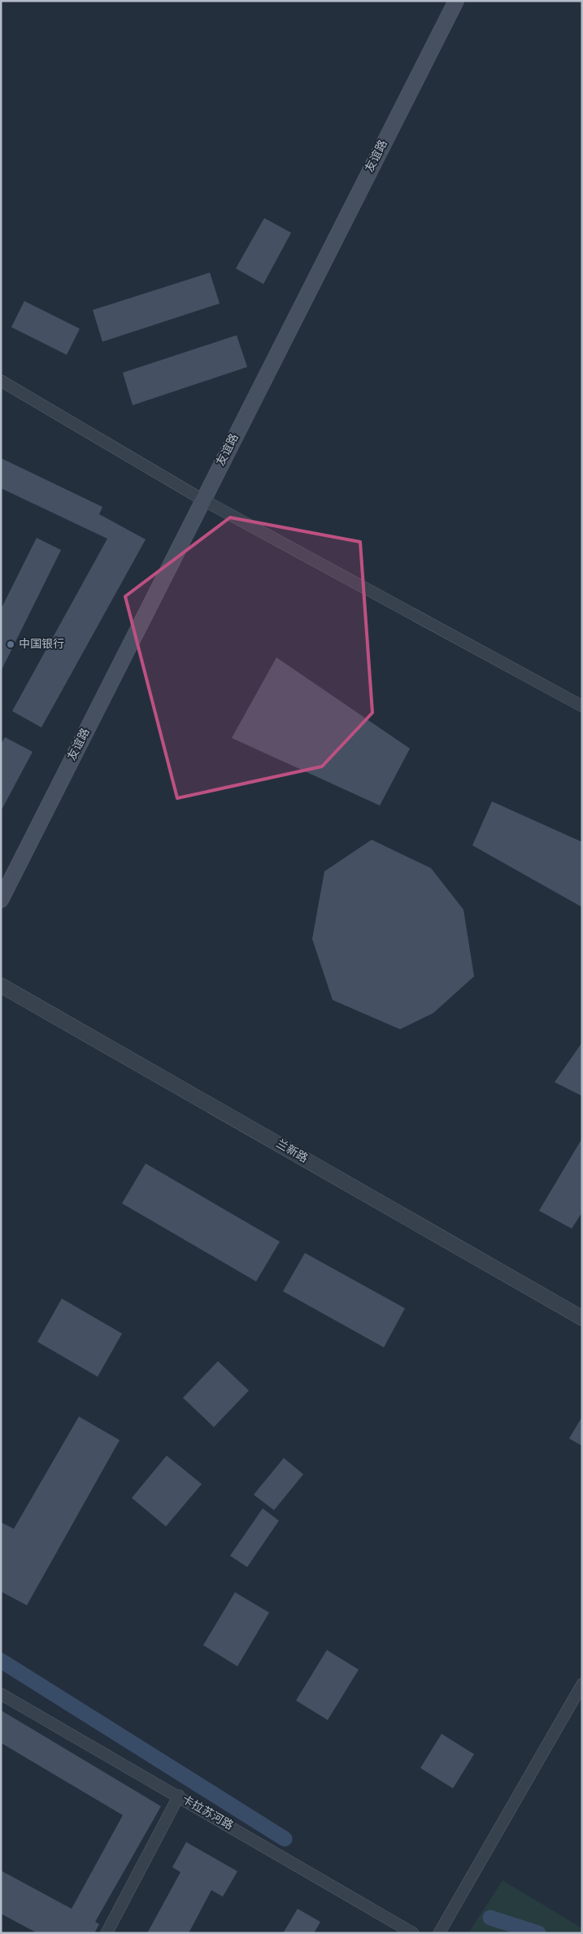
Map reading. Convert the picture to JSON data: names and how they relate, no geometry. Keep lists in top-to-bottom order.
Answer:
{
  "streets": {
    "main road": ["友谊路"],
    "street": ["兰新路", "卡拉苏河路"]
  },
  "places": ["中国银行"]
}
